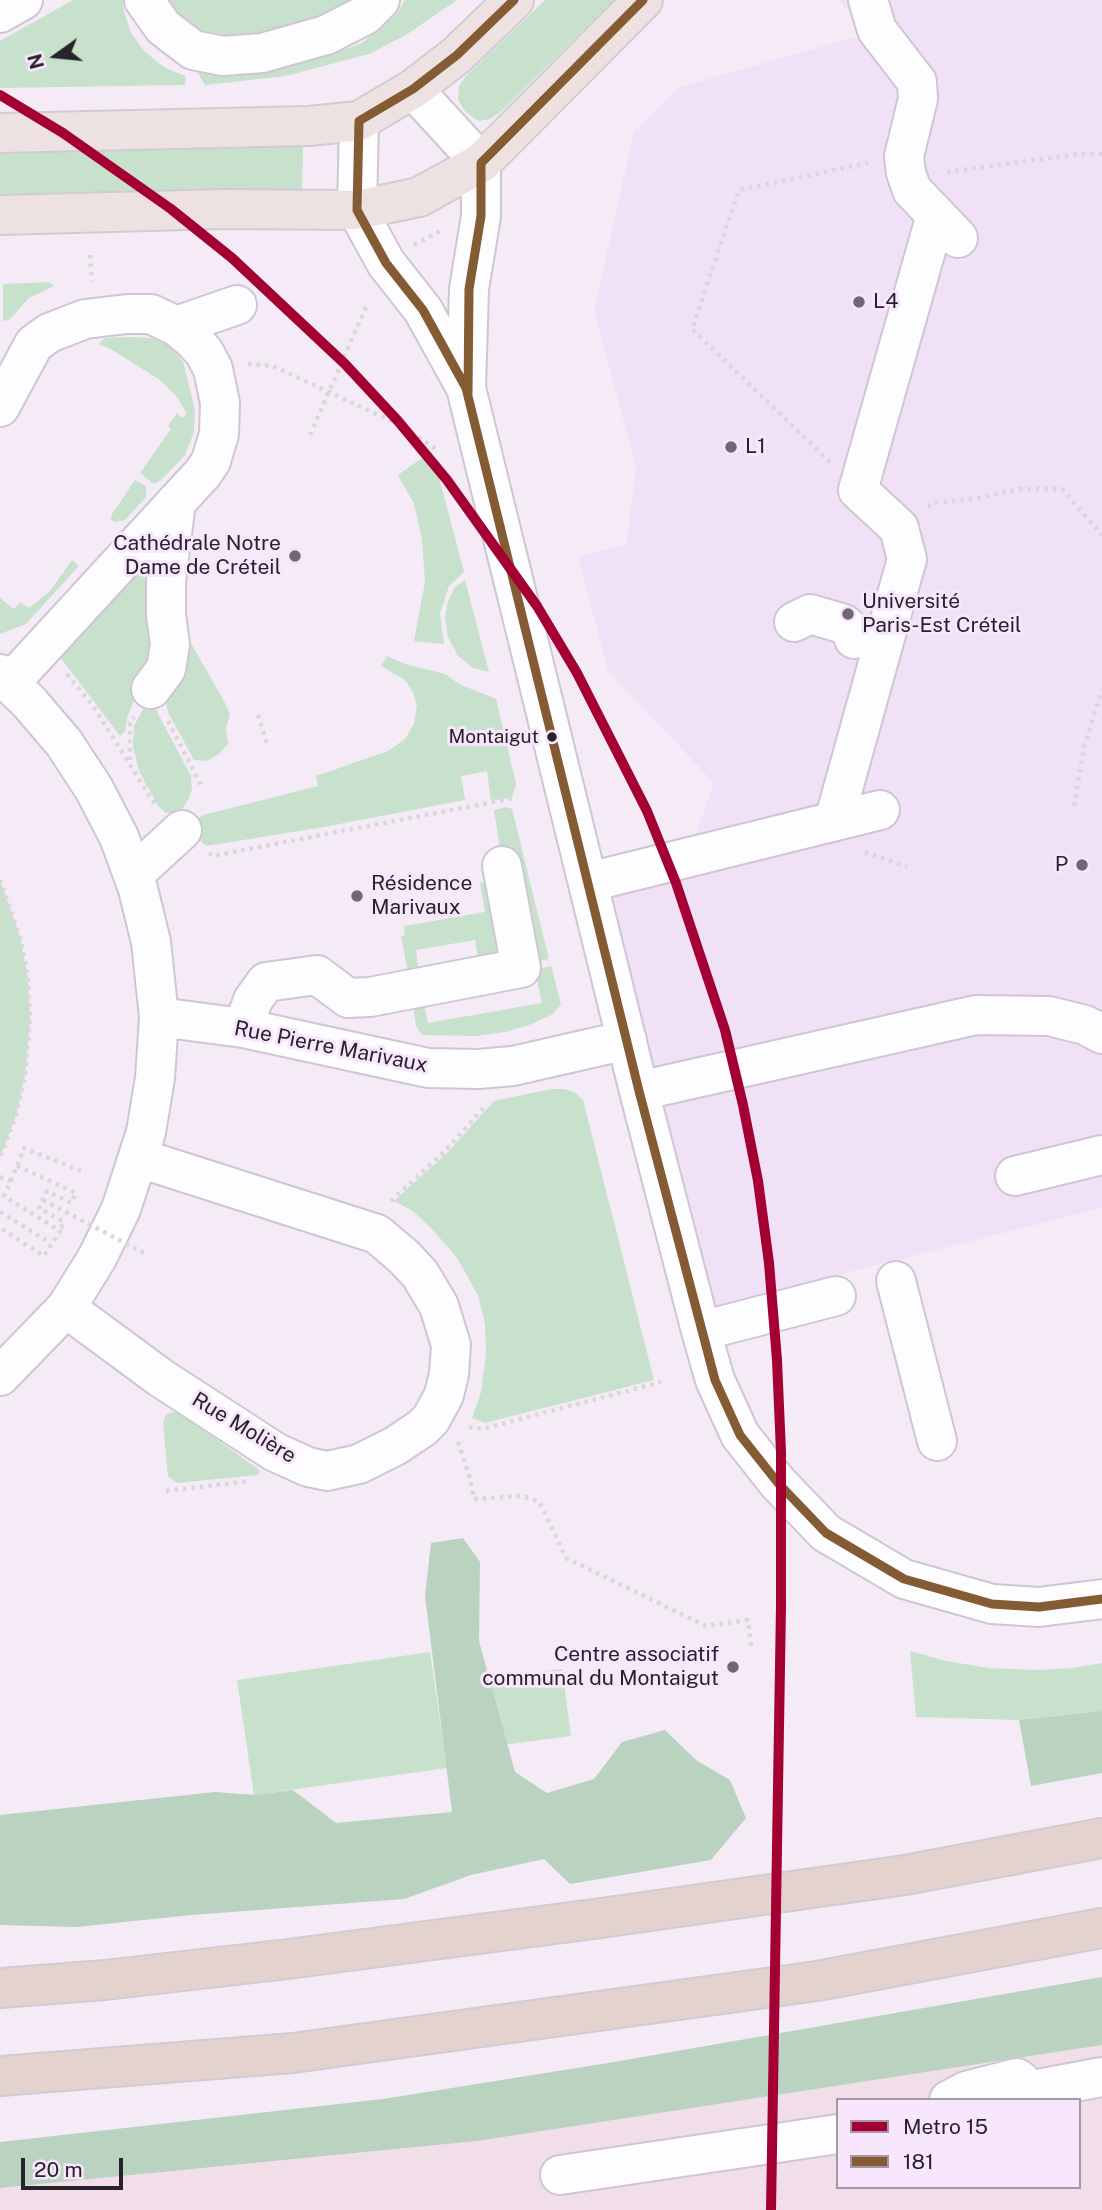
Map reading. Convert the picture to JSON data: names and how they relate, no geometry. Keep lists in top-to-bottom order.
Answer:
{
  "streets": {
    "street": ["Rue Pierre Marivaux", "Rue Molière"]
  },
  "places": [
    "L4",
    "L1",
    "Cathédrale Notre Dame de Créteil",
    "Université Paris-Est Créteil",
    "Montaigut",
    "P",
    "Résidence Marivaux",
    "Centre associatif communal du Montaigut"
  ],
  "lines": ["transit line 181", "metro line 15"],
  "legend": ["Metro 15", "181"],
  "scale_bar": "20 m",
  "north": "left"
}
